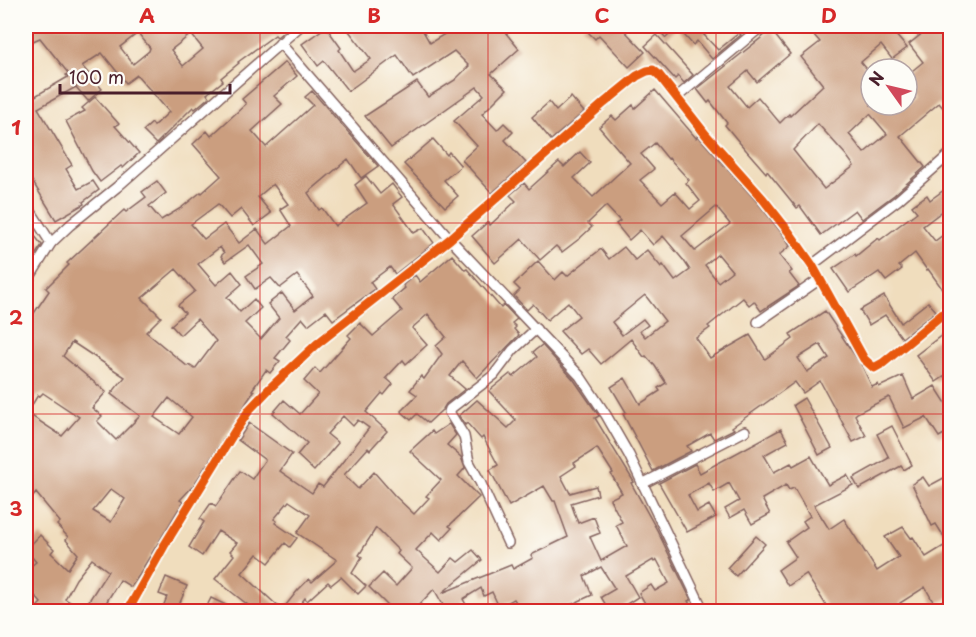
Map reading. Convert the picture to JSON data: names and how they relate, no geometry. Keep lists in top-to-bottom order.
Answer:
{
  "scale_bar": "100 m",
  "north": "top left",
  "grid": {
    "columns": [
      "A",
      "B",
      "C",
      "D"
    ],
    "rows": ["1", "2", "3"]
  }
}
